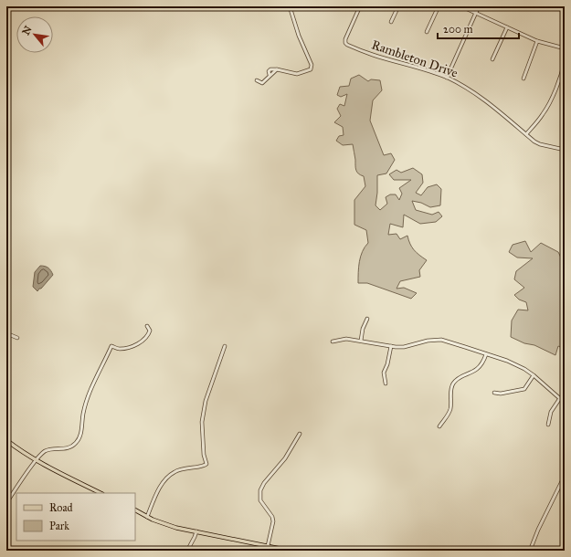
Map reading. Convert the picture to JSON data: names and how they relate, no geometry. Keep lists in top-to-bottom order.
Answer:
{
  "streets": {
    "street": ["Rambleton Drive"]
  },
  "legend": ["Road", "Park"],
  "scale_bar": "200 m",
  "north": "top left"
}
